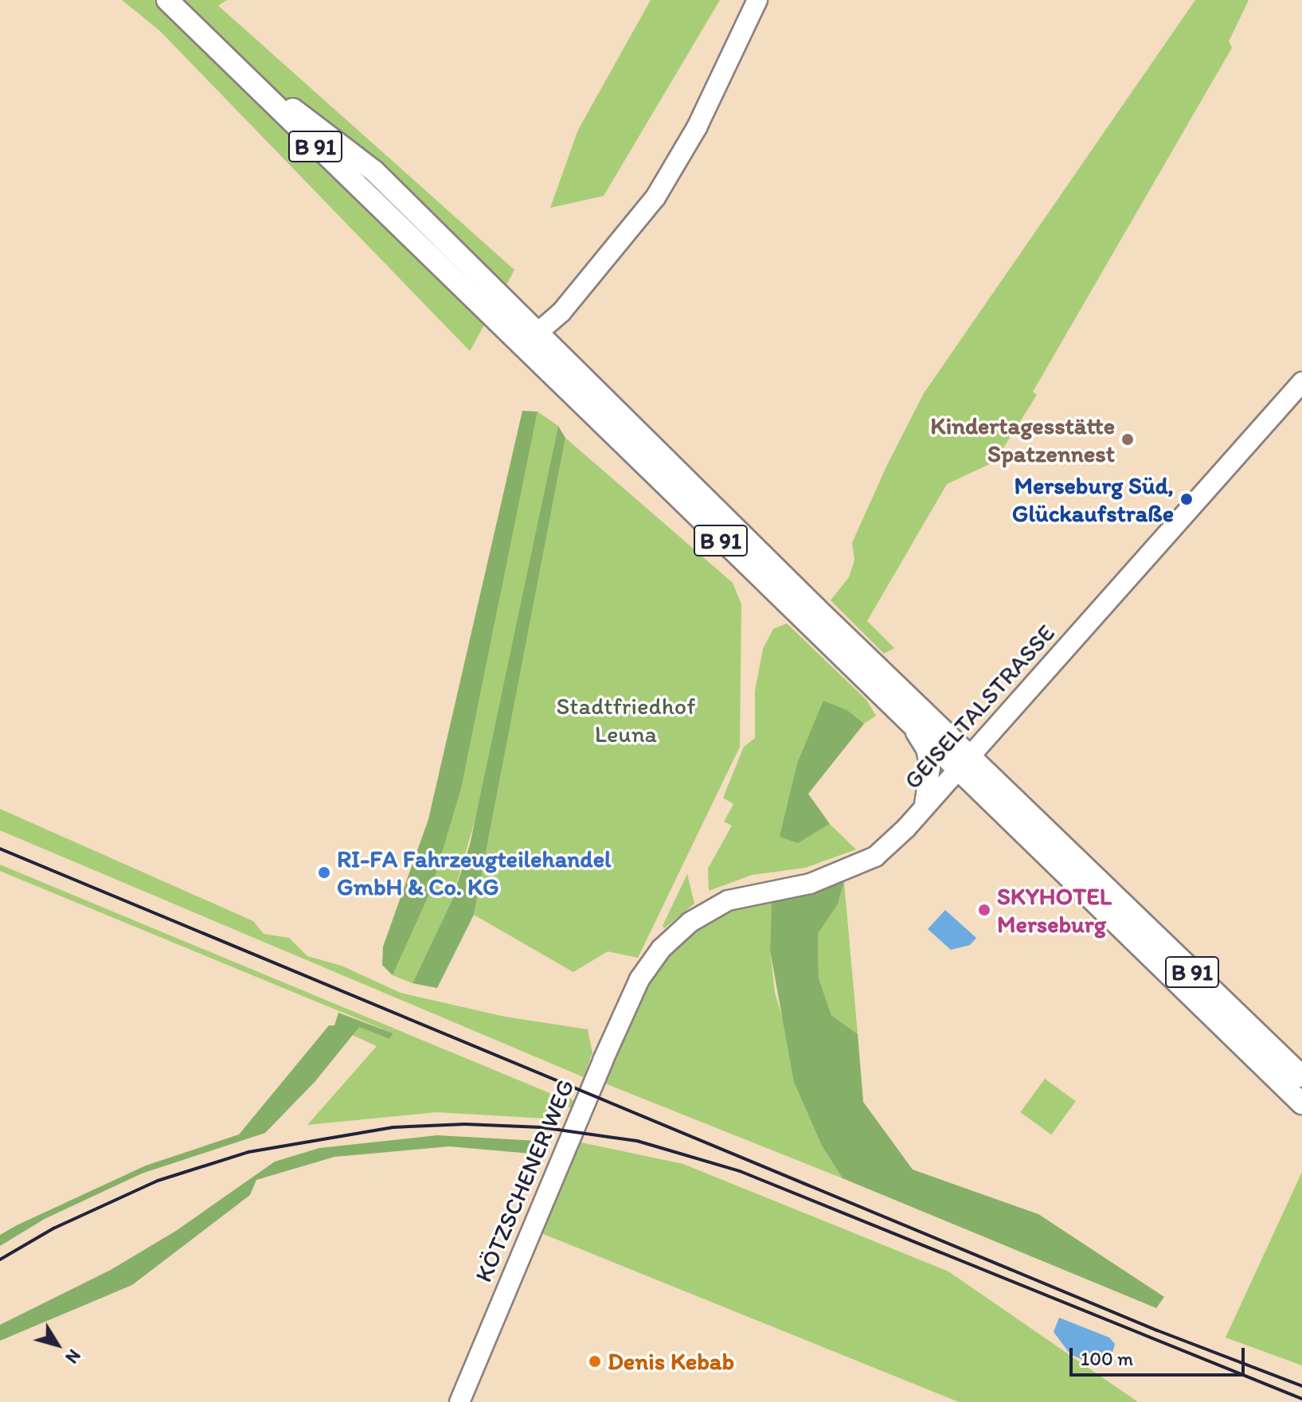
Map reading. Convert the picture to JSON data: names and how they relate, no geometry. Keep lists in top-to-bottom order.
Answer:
{
  "streets": {
    "main road": ["B 91"],
    "street": ["GEISELTALSTRASSE", "KÖTZSCHENER WEG"]
  },
  "crossings": [
    ["B 91", "GEISELTALSTRASSE"],
    ["GEISELTALSTRASSE", "KÖTZSCHENER WEG"]
  ],
  "parks": ["Stadtfriedhof Leuna"],
  "places": [
    "Kindertagesstätte Spatzennest",
    "Merseburg Süd, Glückaufstraße",
    "RI-FA Fahrzeugteilehandel GmbH & Co. KG",
    "SKYHOTEL Merseburg",
    "Denis Kebab"
  ],
  "scale_bar": "100 m",
  "north": "bottom right"
}
